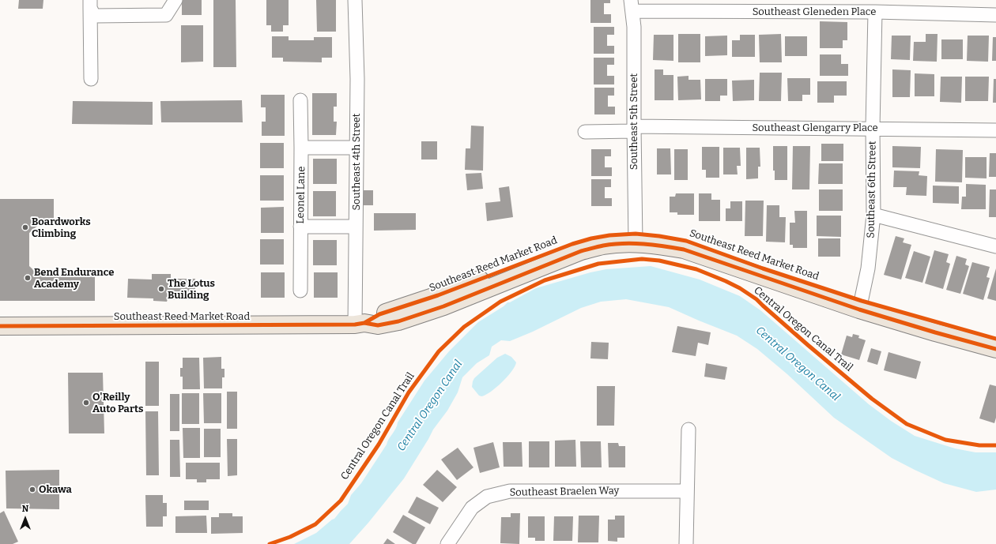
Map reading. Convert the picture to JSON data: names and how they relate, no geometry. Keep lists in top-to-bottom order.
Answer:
{
  "streets": {
    "main road": ["Southeast Reed Market Road"],
    "street": [
      "Southeast Gleneden Place",
      "Southeast 5th Street",
      "Southeast Glengarry Place",
      "Southeast 4th Street",
      "Southeast 6th Street",
      "Leonel Lane",
      "Southeast Braelen Way"
    ],
    "cycle path": ["Central Oregon Canal Trail"]
  },
  "crossings": [
    ["Southeast Gleneden Place", "Southeast 5th Street"],
    ["Southeast Gleneden Place", "Southeast 6th Street"],
    ["Southeast 5th Street", "Southeast Glengarry Place"],
    ["Southeast 5th Street", "Southeast Reed Market Road"],
    ["Southeast Glengarry Place", "Southeast 6th Street"],
    ["Southeast 4th Street", "Southeast Reed Market Road"],
    ["Southeast 6th Street", "Southeast Reed Market Road"]
  ],
  "water": ["Central Oregon Canal"],
  "places": [
    "Boardworks Climbing",
    "Bend Endurance Academy",
    "The Lotus Building",
    "O'Reilly Auto Parts",
    "Okawa"
  ],
  "north": "top"
}
